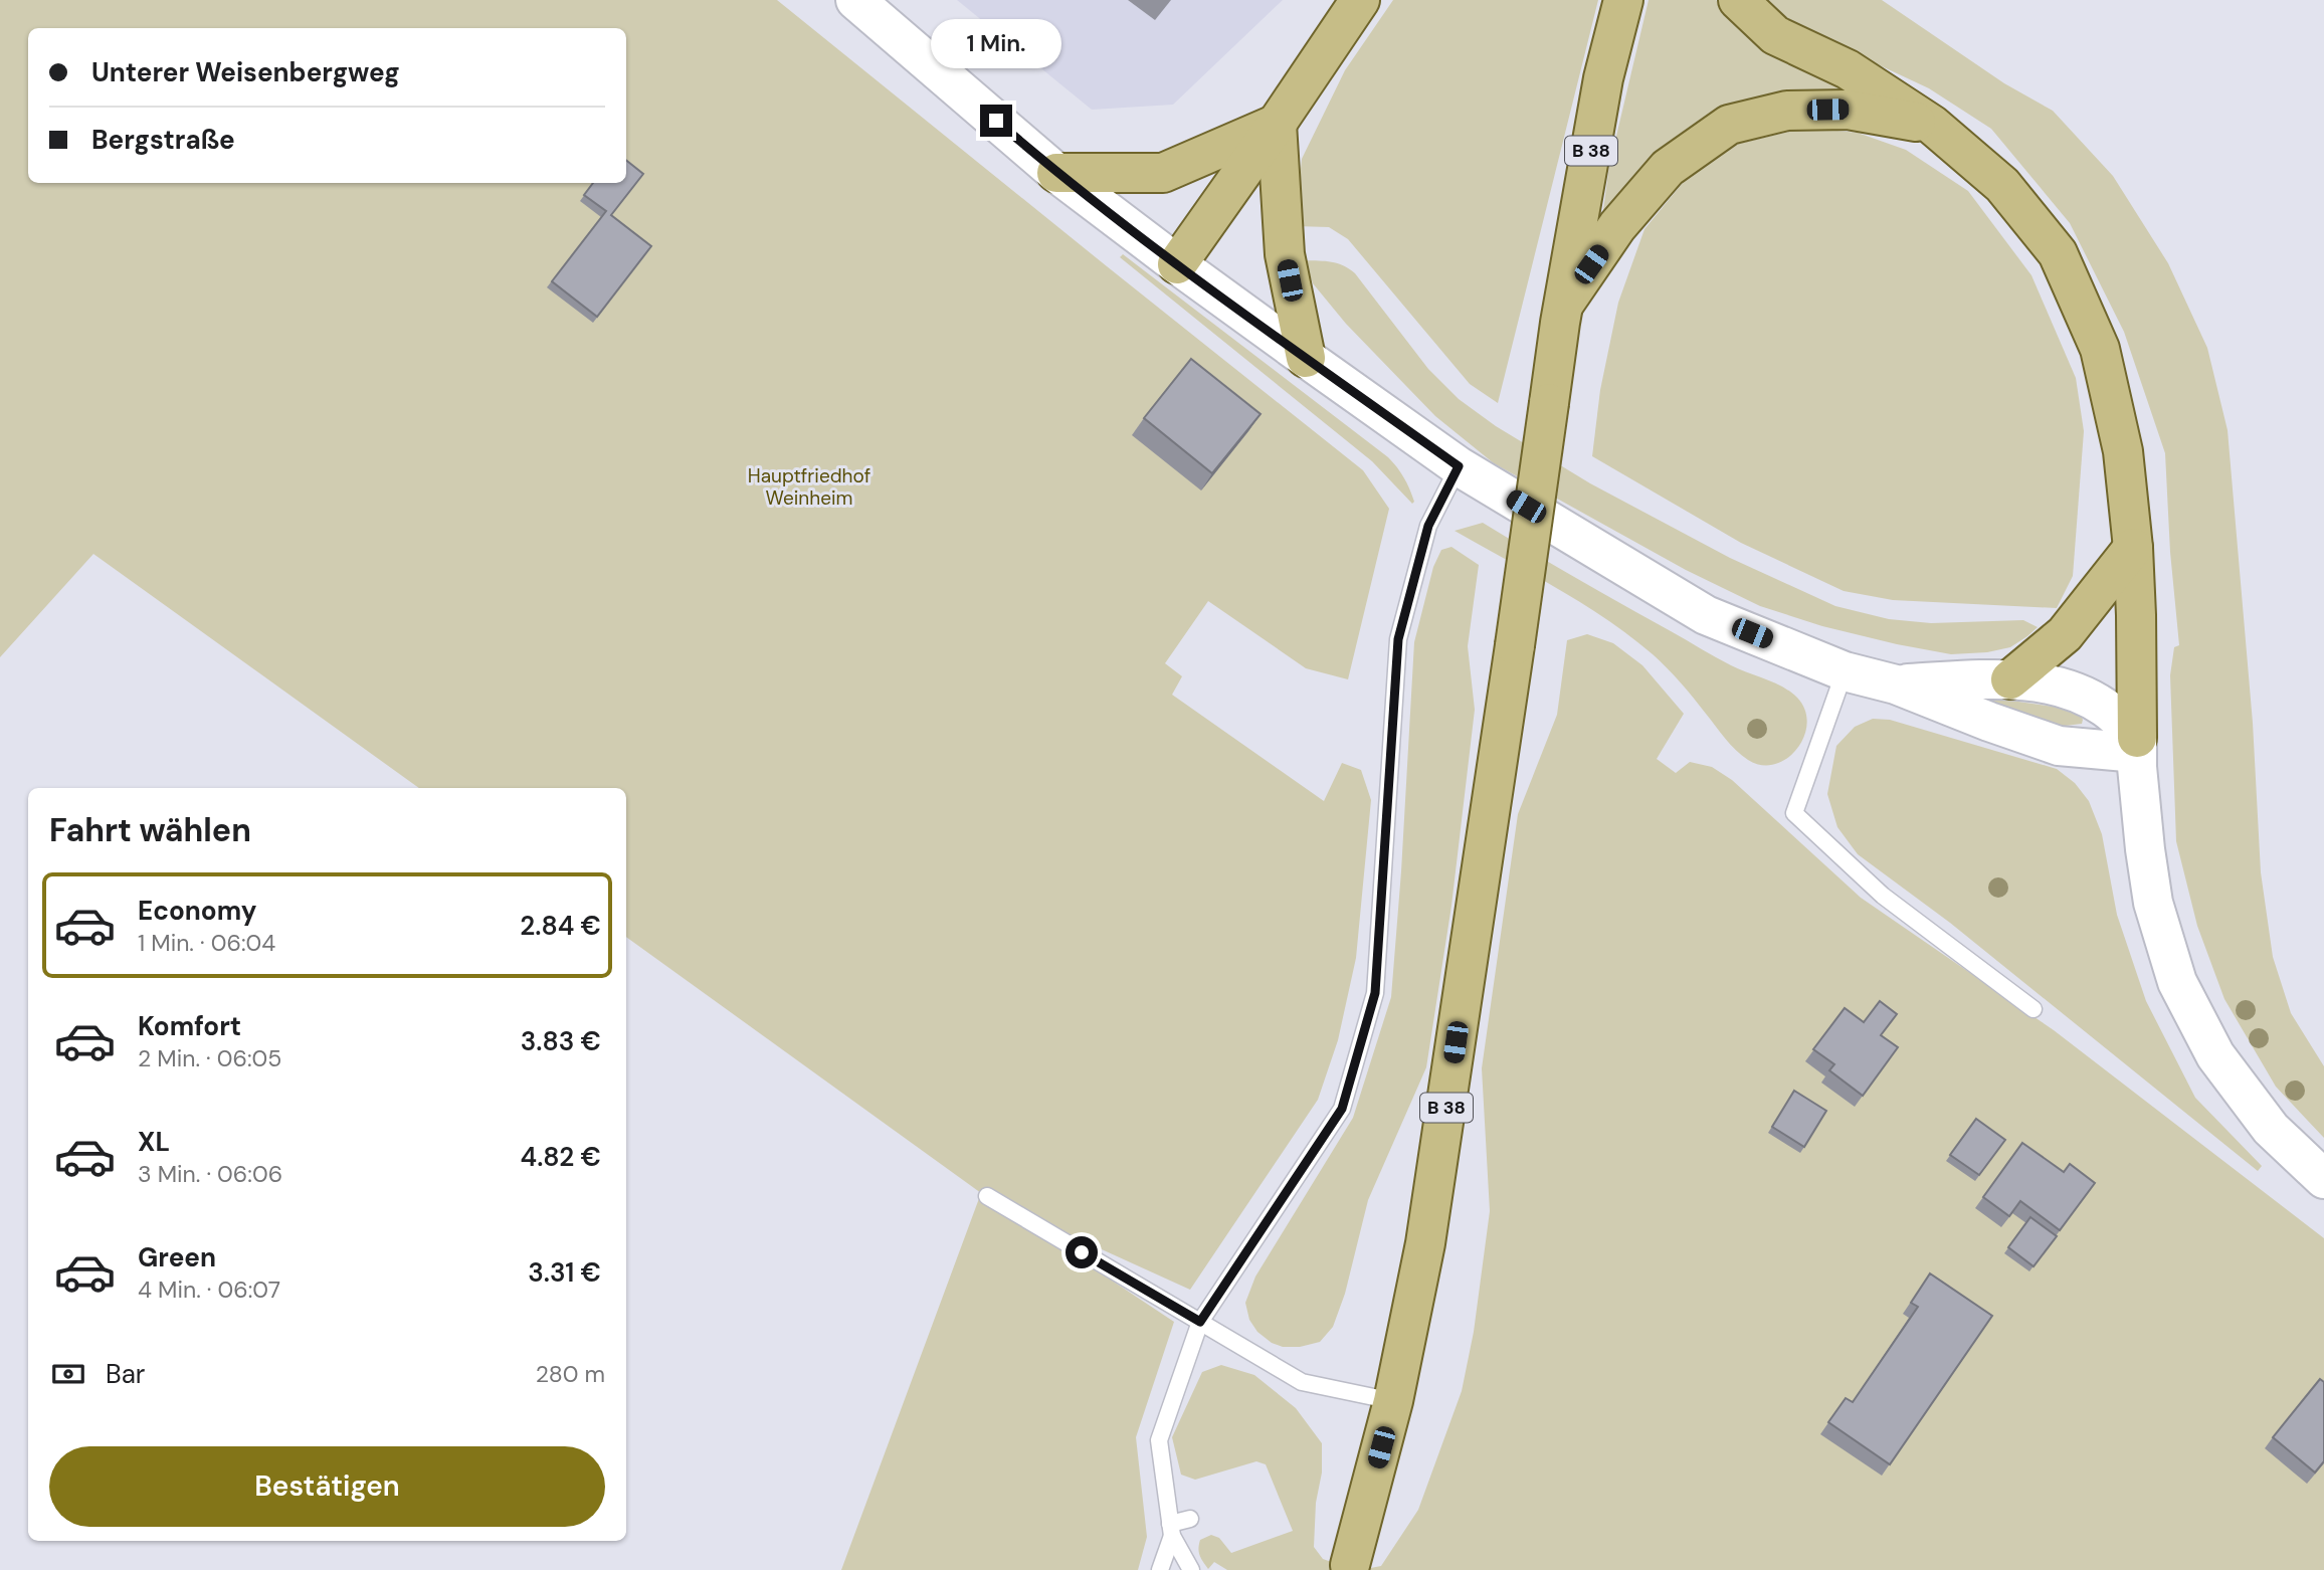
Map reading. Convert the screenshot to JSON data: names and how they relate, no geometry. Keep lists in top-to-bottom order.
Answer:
{
  "streets": {
    "main road": ["B 38"]
  },
  "parks": ["Hauptfriedhof Weinheim"],
  "page": {
    "bubble": "1 Min.",
    "banner": ["Unterer Weisenbergweg", "Bergstraße"],
    "heading": "Fahrt wählen",
    "list": [
      {
        "name": "Economy",
        "note": "1 Min. · 06:04",
        "value": "2.84 €"
      },
      {
        "name": "Komfort",
        "note": "2 Min. · 06:05",
        "value": "3.83 €"
      },
      {
        "name": "XL",
        "note": "3 Min. · 06:06",
        "value": "4.82 €"
      },
      {
        "name": "Green",
        "note": "4 Min. · 06:07",
        "value": "3.31 €"
      }
    ],
    "pay": ["Bar", "280 m"],
    "buttons": "Bestätigen"
  }
}
